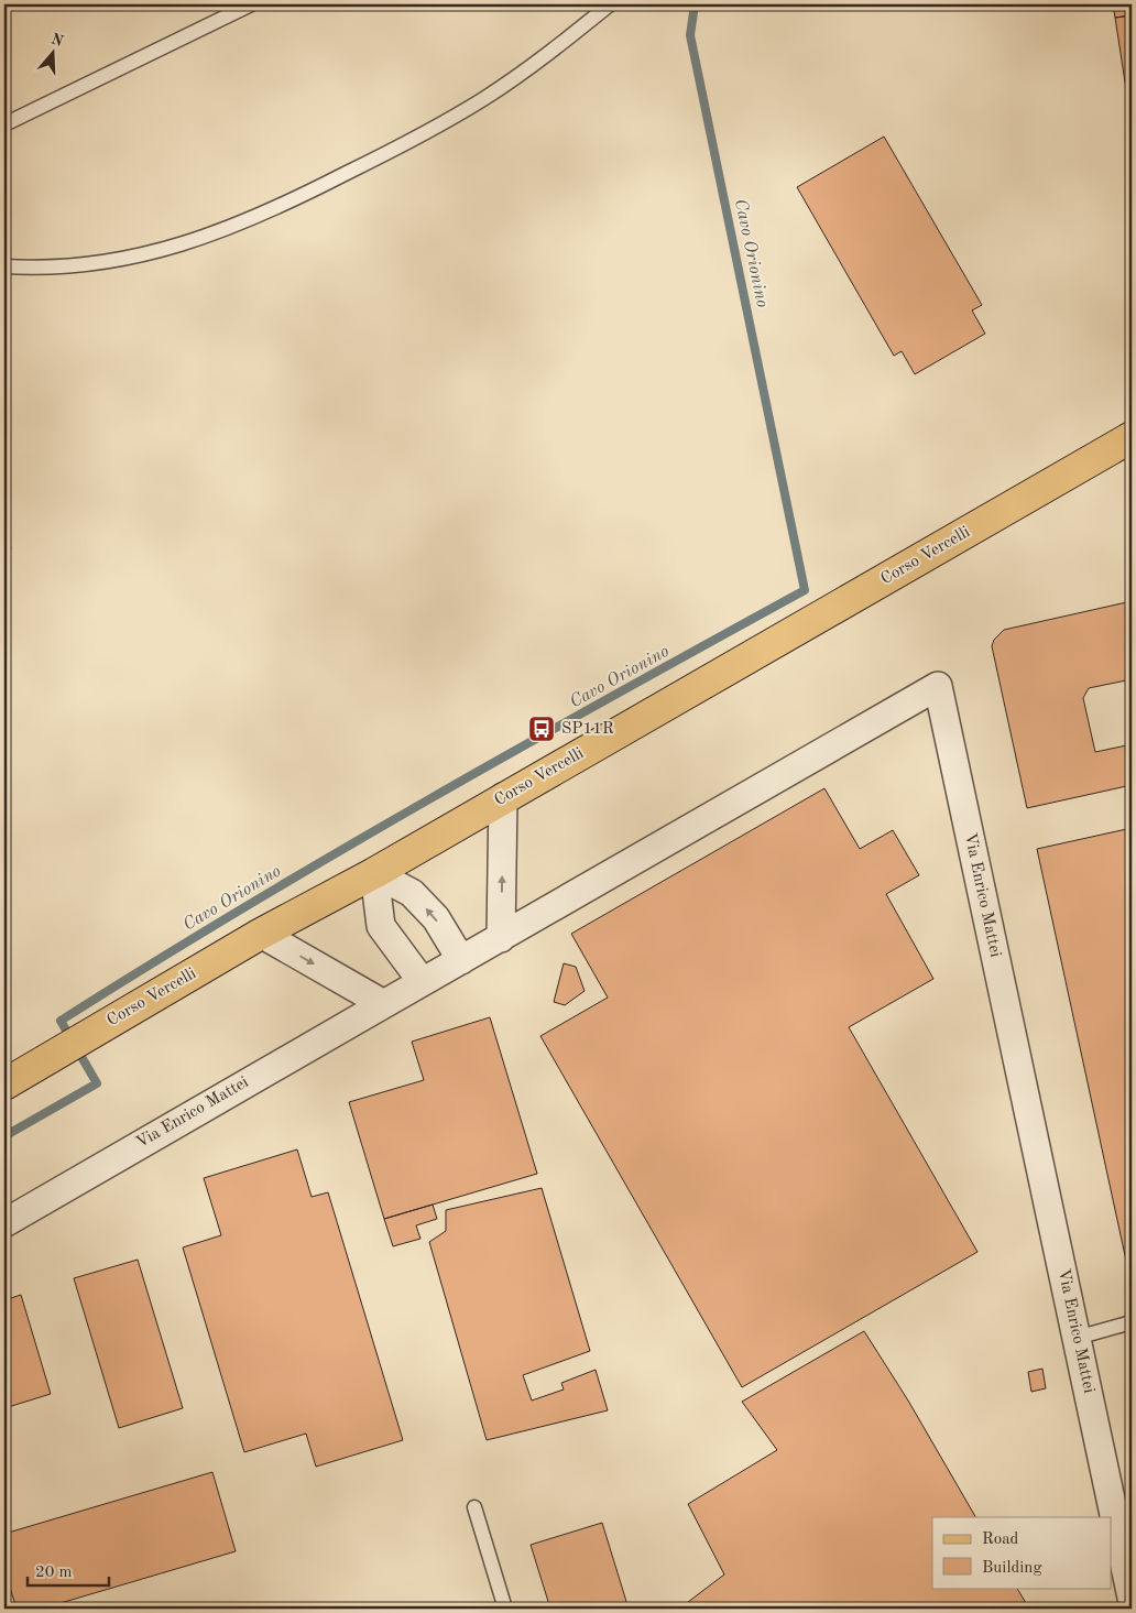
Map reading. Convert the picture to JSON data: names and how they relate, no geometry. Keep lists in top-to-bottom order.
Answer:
{
  "streets": {
    "main road": ["Corso Vercelli"],
    "street": ["Via Enrico Mattei"]
  },
  "water": ["Cavo Orionino"],
  "places": {
    "bus stop": ["SP11R"]
  },
  "legend": ["Road", "Building"],
  "scale_bar": "20 m",
  "north": "top"
}
